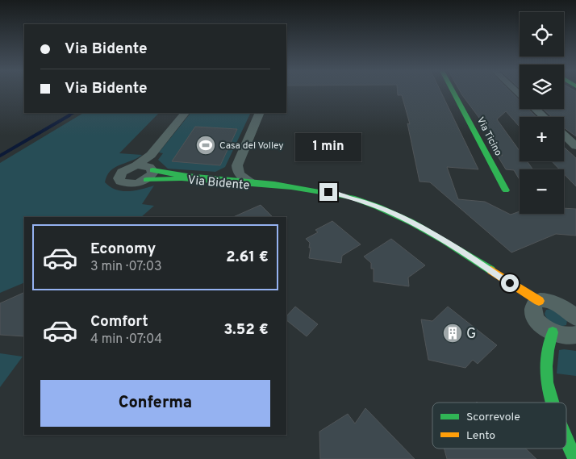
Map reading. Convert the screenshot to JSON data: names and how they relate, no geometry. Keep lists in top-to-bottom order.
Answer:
{
  "streets": {
    "street": ["Via Ticino", "Via Bidente"]
  },
  "places": {
    "sports": ["Casa del Volley"],
    "building": ["G"]
  },
  "legend": ["Scorrevole", "Lento"],
  "page": {
    "map_buttons": ["+", "−"],
    "banner": ["Via Bidente", "Via Bidente"],
    "bubble": "1 min",
    "list": [
      {
        "name": "Economy",
        "note": "3 min · 07:03",
        "value": "2.61 €"
      },
      {
        "name": "Comfort",
        "note": "4 min · 07:04",
        "value": "3.52 €"
      }
    ],
    "buttons": "Conferma"
  }
}
